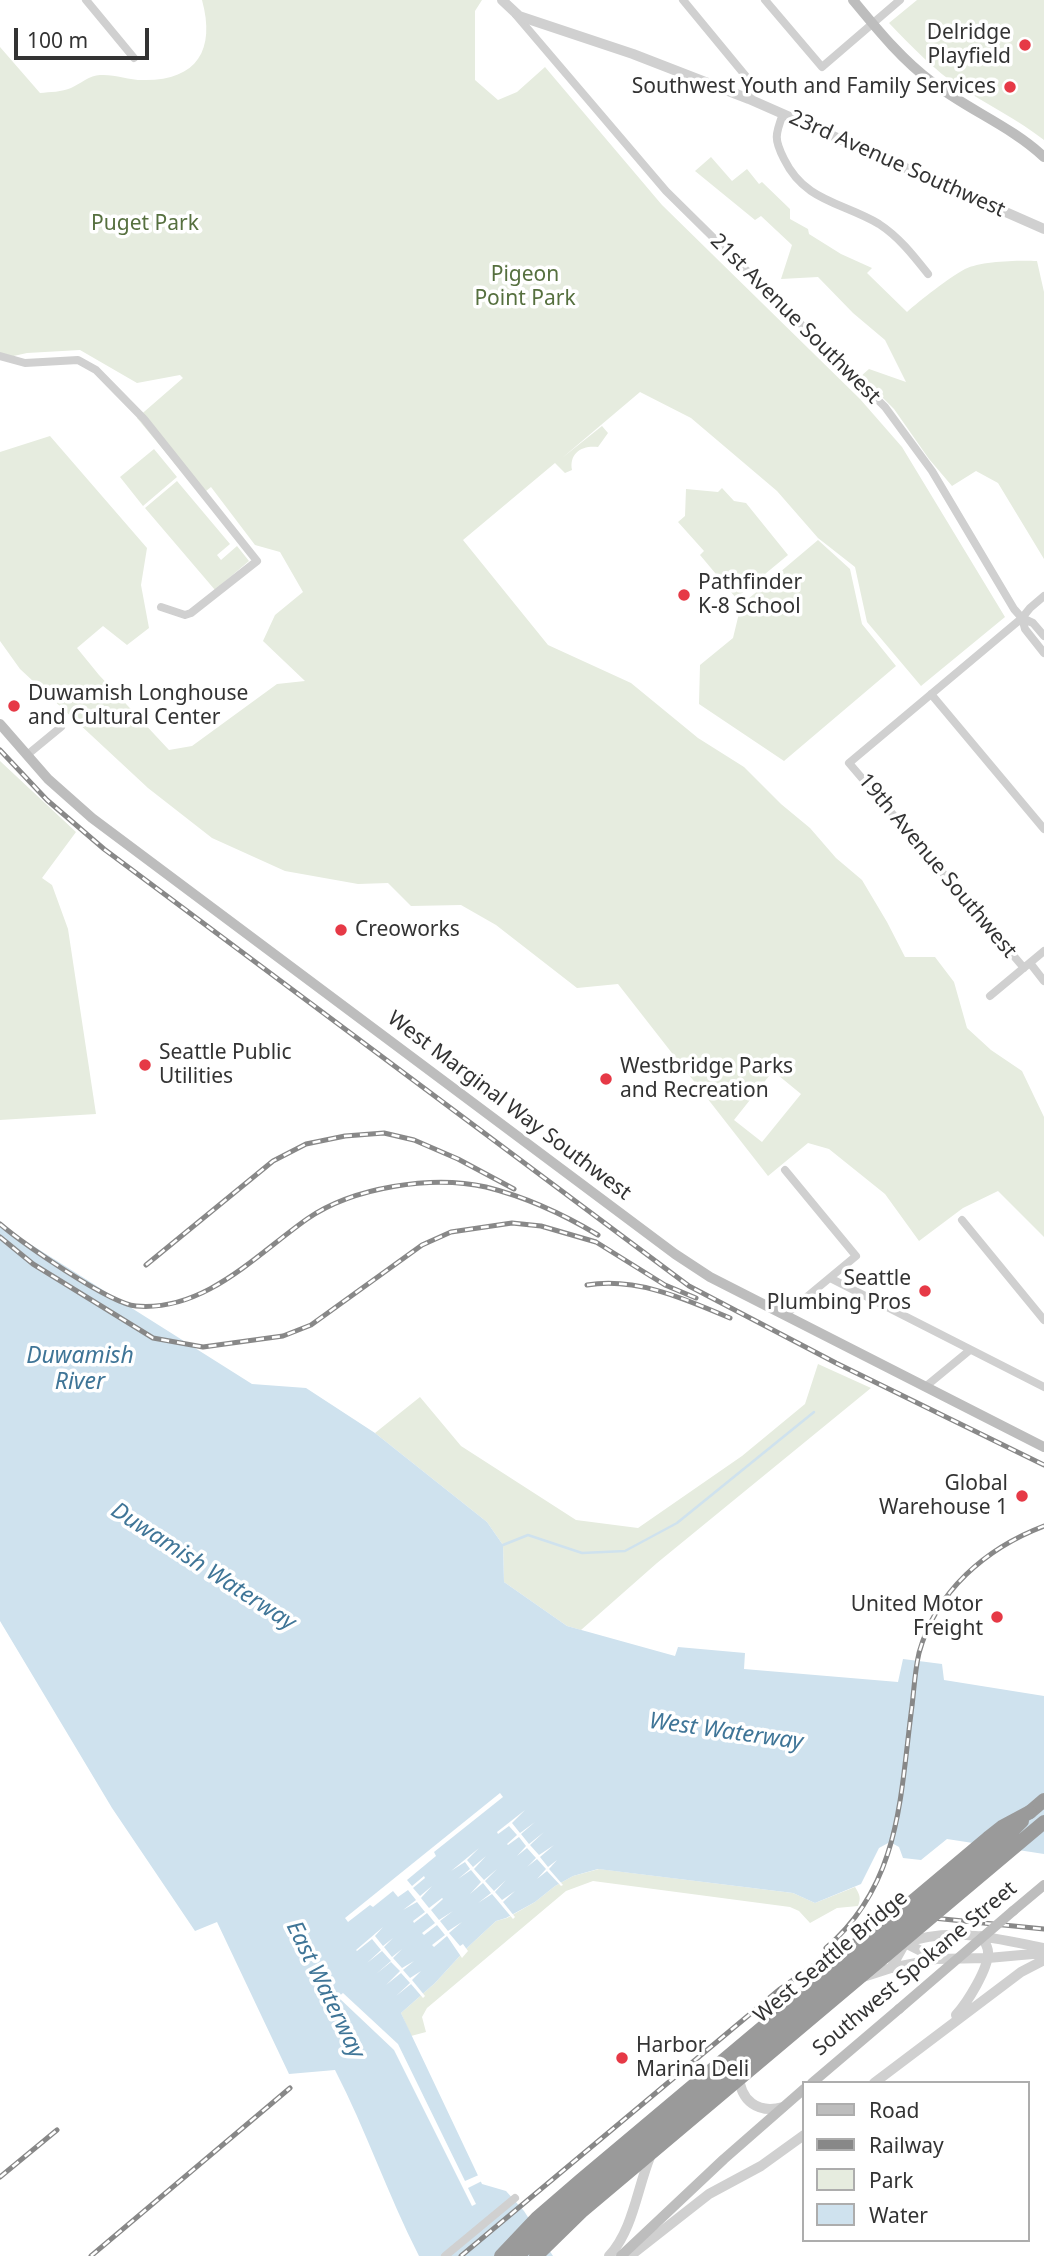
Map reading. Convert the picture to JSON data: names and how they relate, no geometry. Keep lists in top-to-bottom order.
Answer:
{
  "streets": {
    "highway": ["West Seattle Bridge"],
    "main road": ["West Marginal Way Southwest", "Southwest Spokane Street"],
    "street": ["23rd Avenue Southwest", "21st Avenue Southwest", "19th Avenue Southwest"]
  },
  "crossings": [
    ["23rd Avenue Southwest", "21st Avenue Southwest"]
  ],
  "water": [
    "Duwamish River",
    "Duwamish Waterway",
    "West Waterway",
    "East Waterway"
  ],
  "parks": ["Puget Park", "Pigeon Point Park"],
  "places": [
    "Delridge Playfield",
    "Southwest Youth and Family Services",
    "Pathfinder K-8 School",
    "Duwamish Longhouse and Cultural Center",
    "Creoworks",
    "Seattle Public Utilities",
    "Westbridge Parks and Recreation",
    "Seattle Plumbing Pros",
    "Global Warehouse 1",
    "United Motor Freight",
    "Harbor Marina Deli"
  ],
  "legend": [
    "Road",
    "Railway",
    "Park",
    "Water"
  ],
  "scale_bar": "100 m"
}
